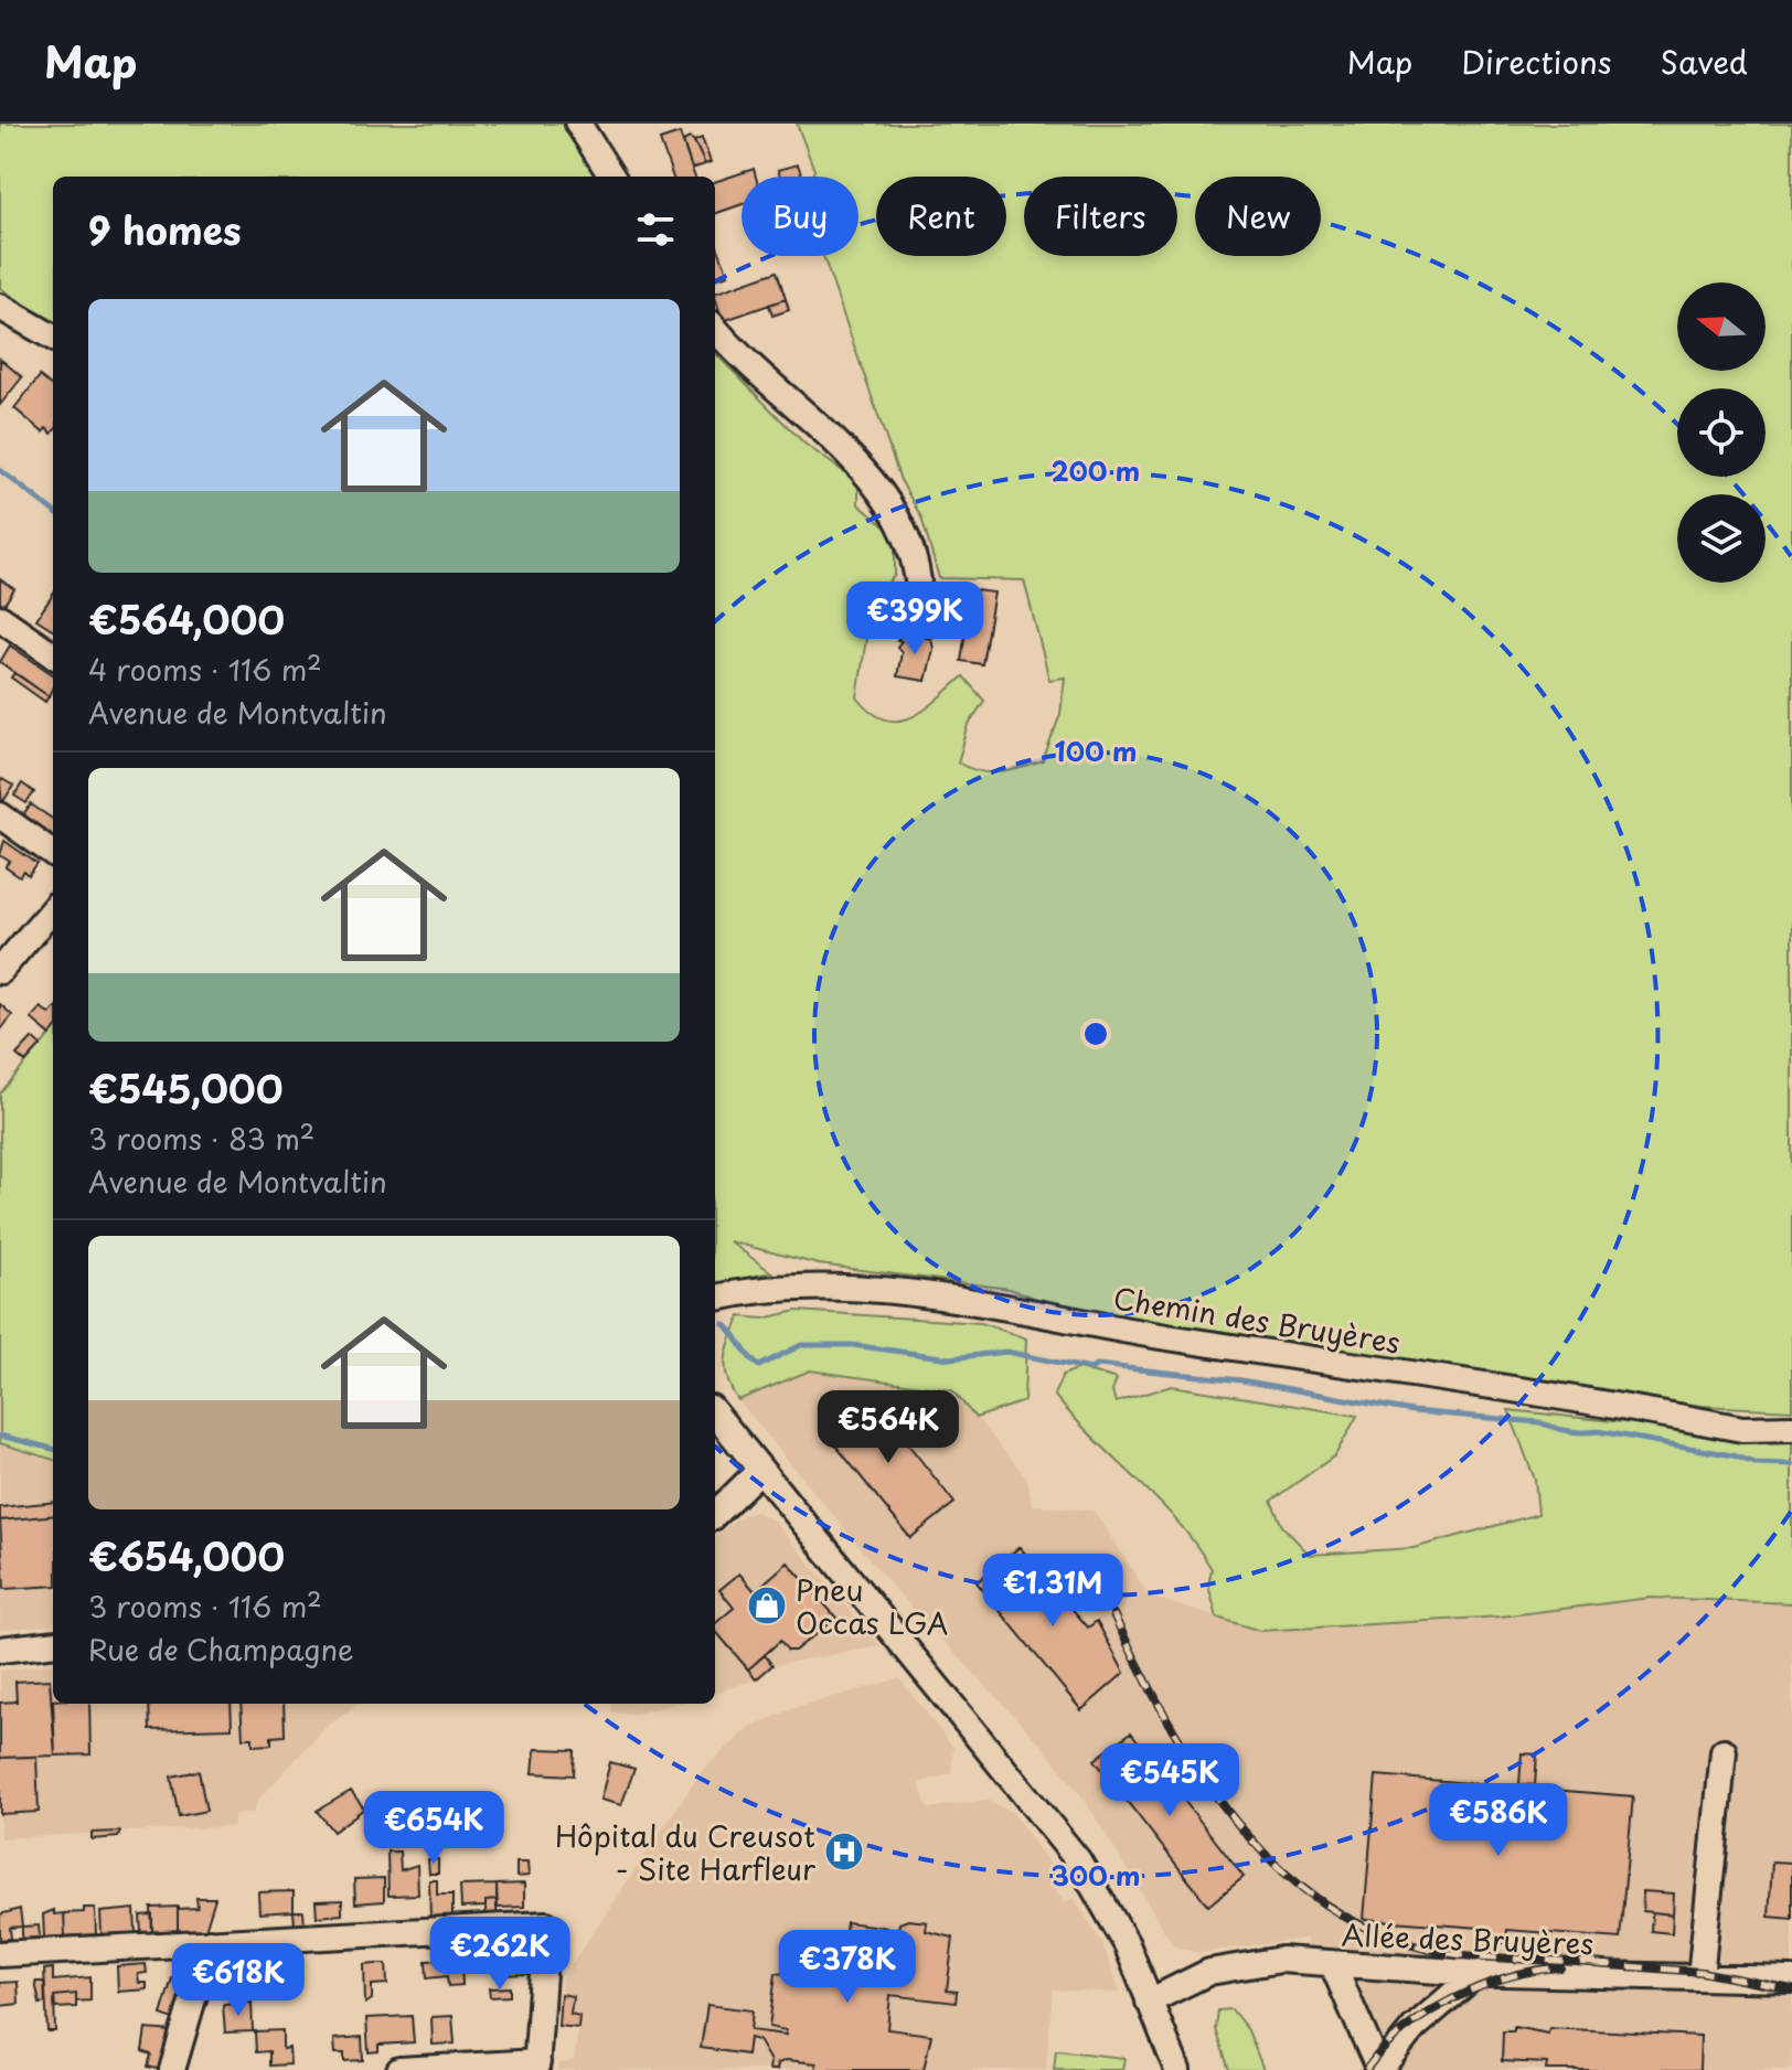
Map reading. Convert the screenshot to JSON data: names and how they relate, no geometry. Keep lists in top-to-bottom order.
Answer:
{
  "streets": {
    "street": ["Chemin des Bruyères", "Allée des Bruyères"]
  },
  "places": {
    "shop": ["Pneu Occas LGA"],
    "hospital": ["Hôpital du Creusot - Site Harfleur"]
  },
  "north": "left",
  "page": {
    "header": "Map",
    "nav": ["Map", "Directions", "Saved"],
    "chip": [
      "Buy",
      "Rent",
      "Filters",
      "New"
    ],
    "heading": "9 homes",
    "list": [
      {
        "name": "€564,000",
        "note": "4 rooms · 116 m² · Avenue de Montvaltin"
      },
      {
        "name": "€545,000",
        "note": "3 rooms · 83 m² · Avenue de Montvaltin"
      },
      {
        "name": "€654,000",
        "note": "3 rooms · 116 m² · Rue de Champagne"
      }
    ],
    "price": [
      "€399K",
      "€564K",
      "€1.31M",
      "€545K",
      "€586K",
      "€654K",
      "€262K",
      "€378K",
      "€618K"
    ]
  },
  "rings": ["200 m", "100 m", "300 m"]
}
